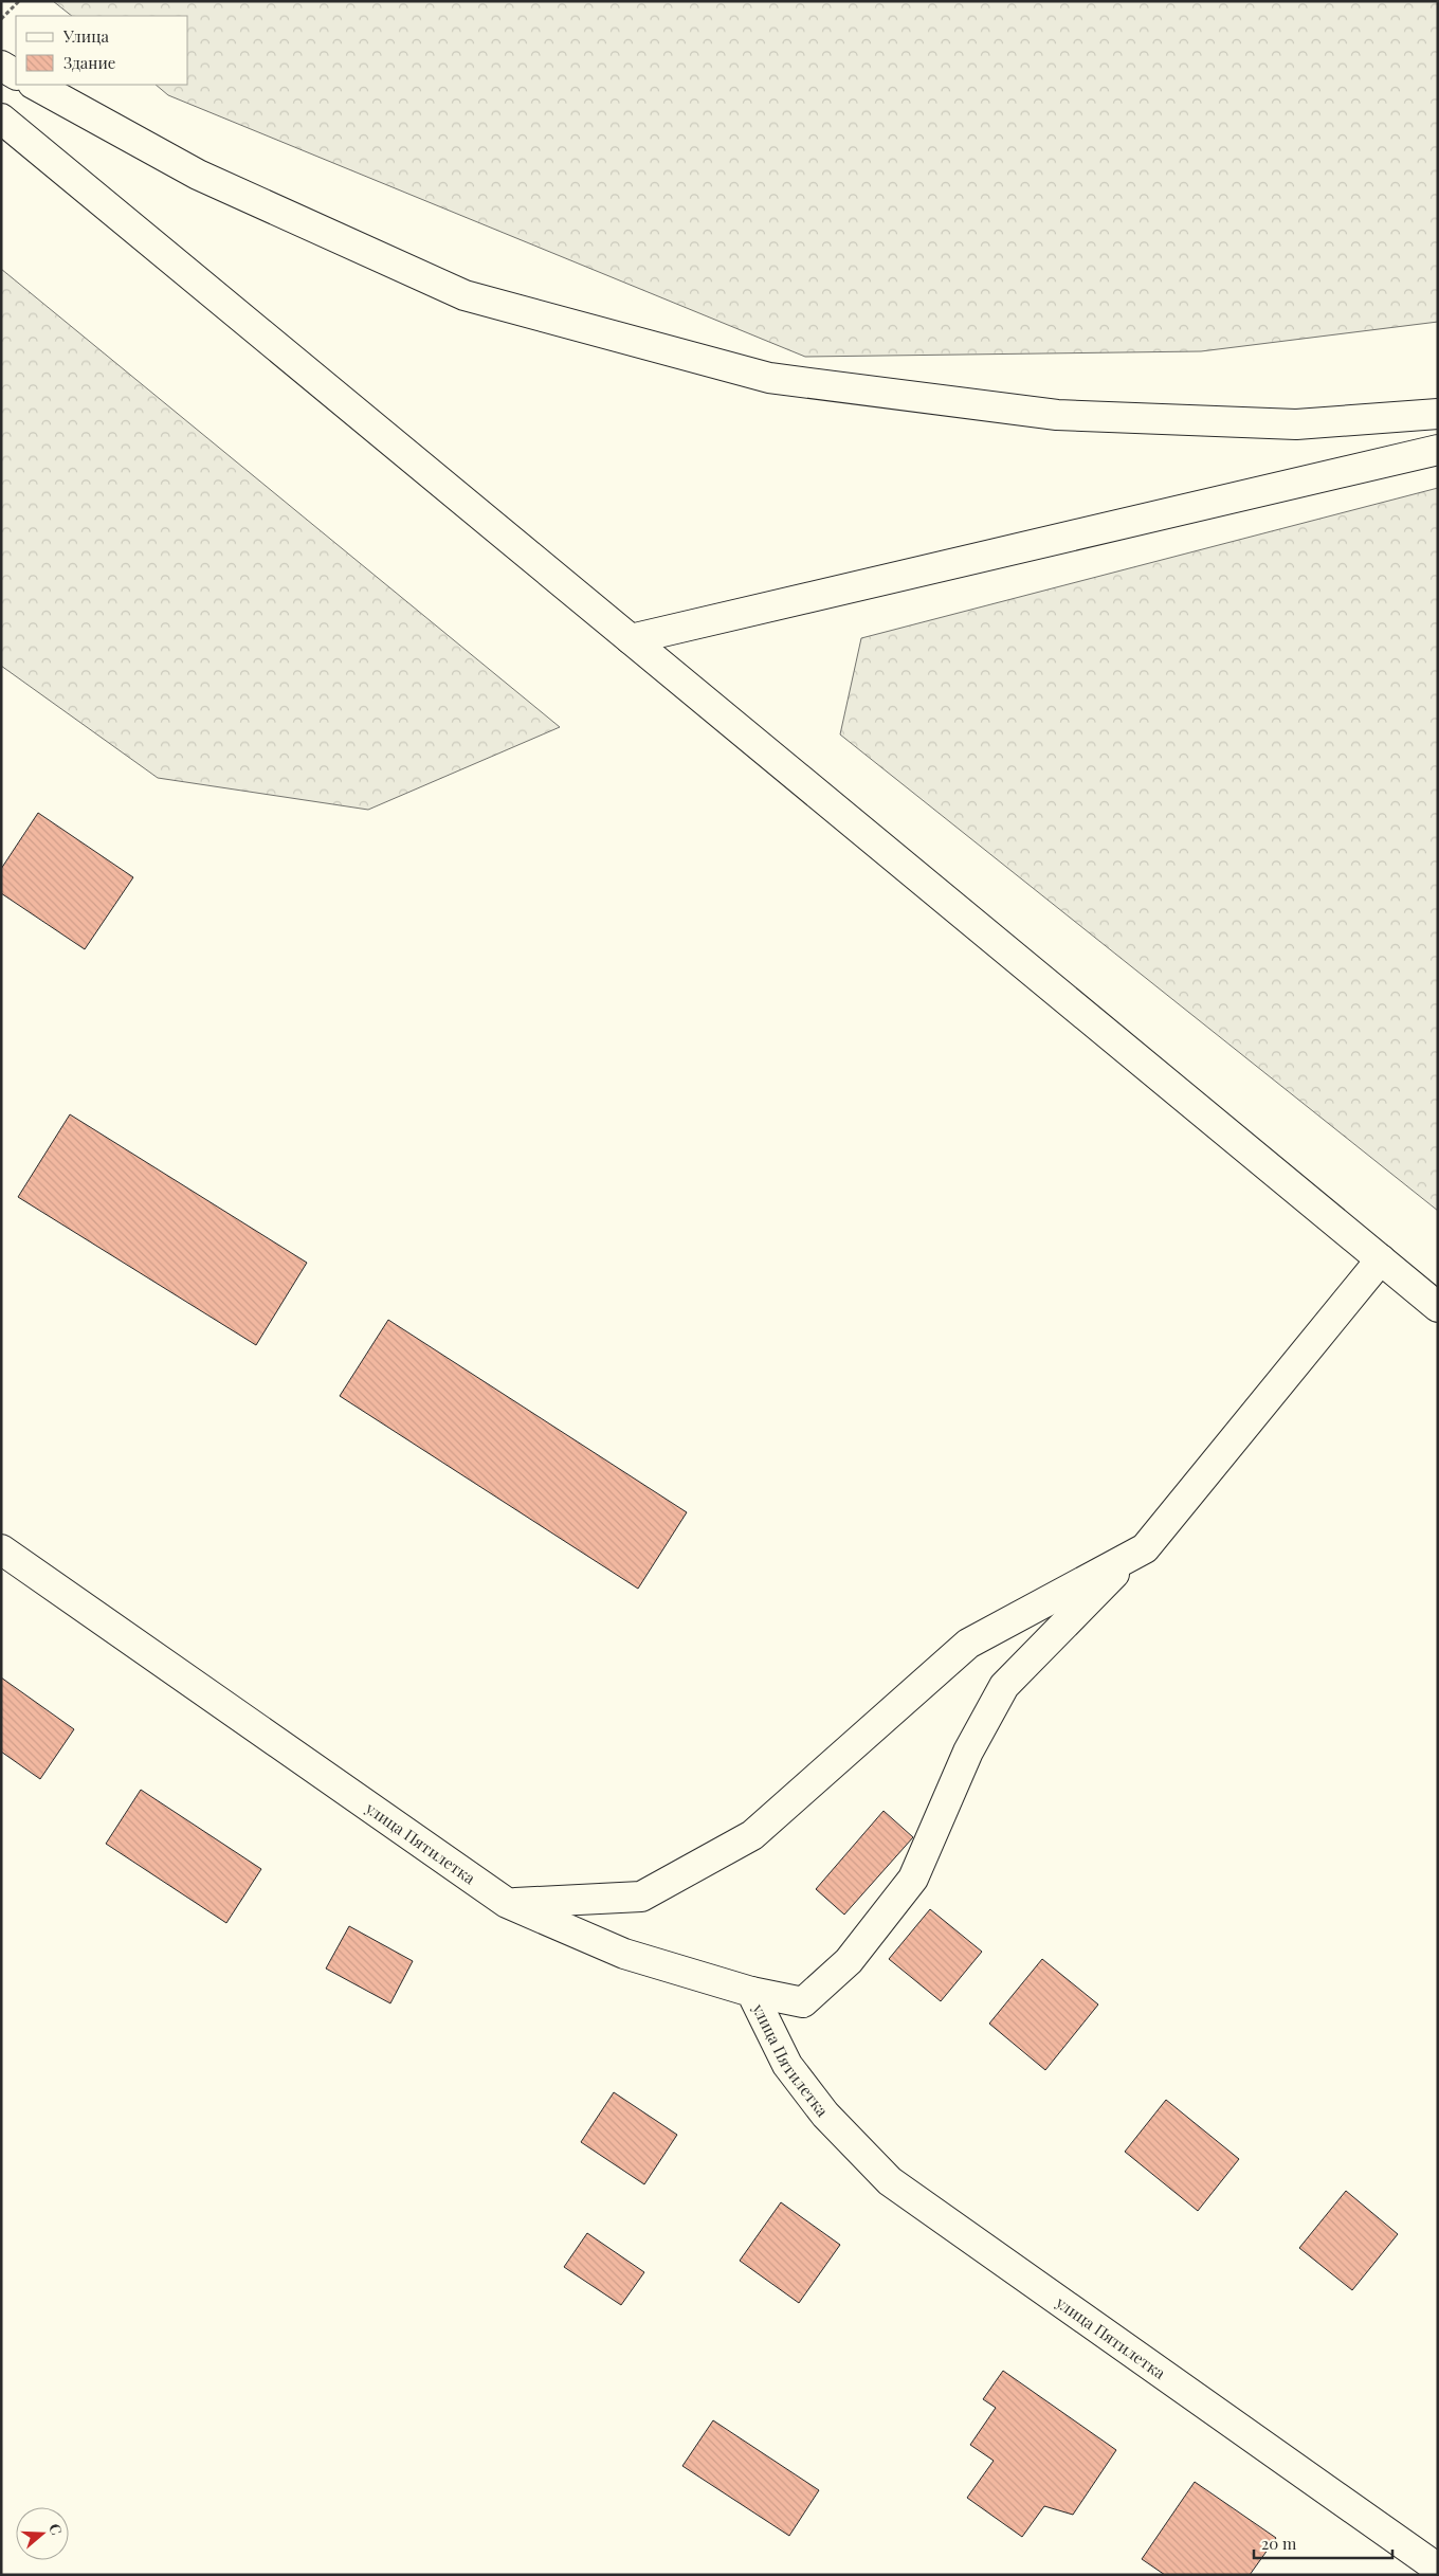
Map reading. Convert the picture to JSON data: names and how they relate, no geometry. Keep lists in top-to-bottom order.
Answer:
{
  "streets": {
    "street": ["улица Пятилетка"]
  },
  "legend": ["Улица", "Здание"],
  "scale_bar": "20 m",
  "north": "right"
}
